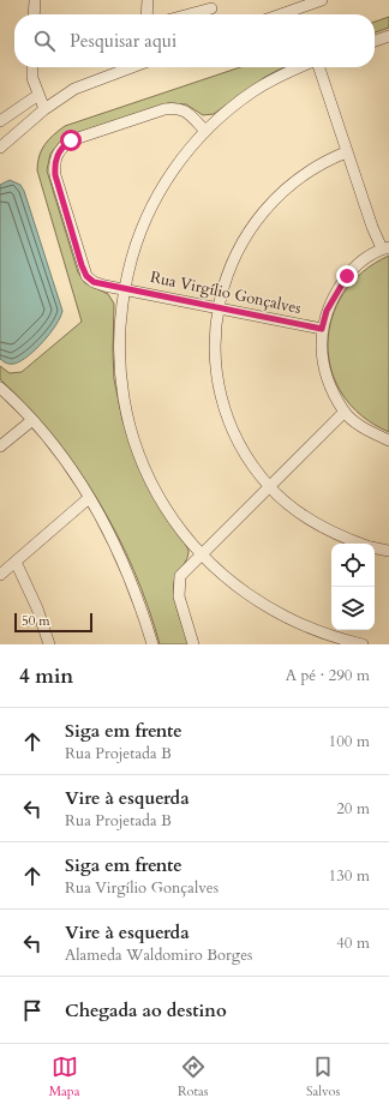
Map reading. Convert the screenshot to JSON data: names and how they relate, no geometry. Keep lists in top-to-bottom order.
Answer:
{
  "streets": {
    "street": ["Rua Virgílio Gonçalves"]
  },
  "scale_bar": "50 m",
  "page": {
    "search": "Pesquisar aqui",
    "scale": "50 m",
    "heading": ["4 min", "A pé · 290 m"],
    "list": [
      ["Siga em frente", "Rua Projetada B", "100 m"],
      ["Vire à esquerda", "Rua Projetada B", "20 m"],
      ["Siga em frente", "Rua Virgílio Gonçalves", "130 m"],
      ["Vire à esquerda", "Alameda Waldomiro Borges", "40 m"],
      "Chegada ao destino"
    ],
    "nav": ["Mapa", "Rotas", "Salvos"]
  }
}
